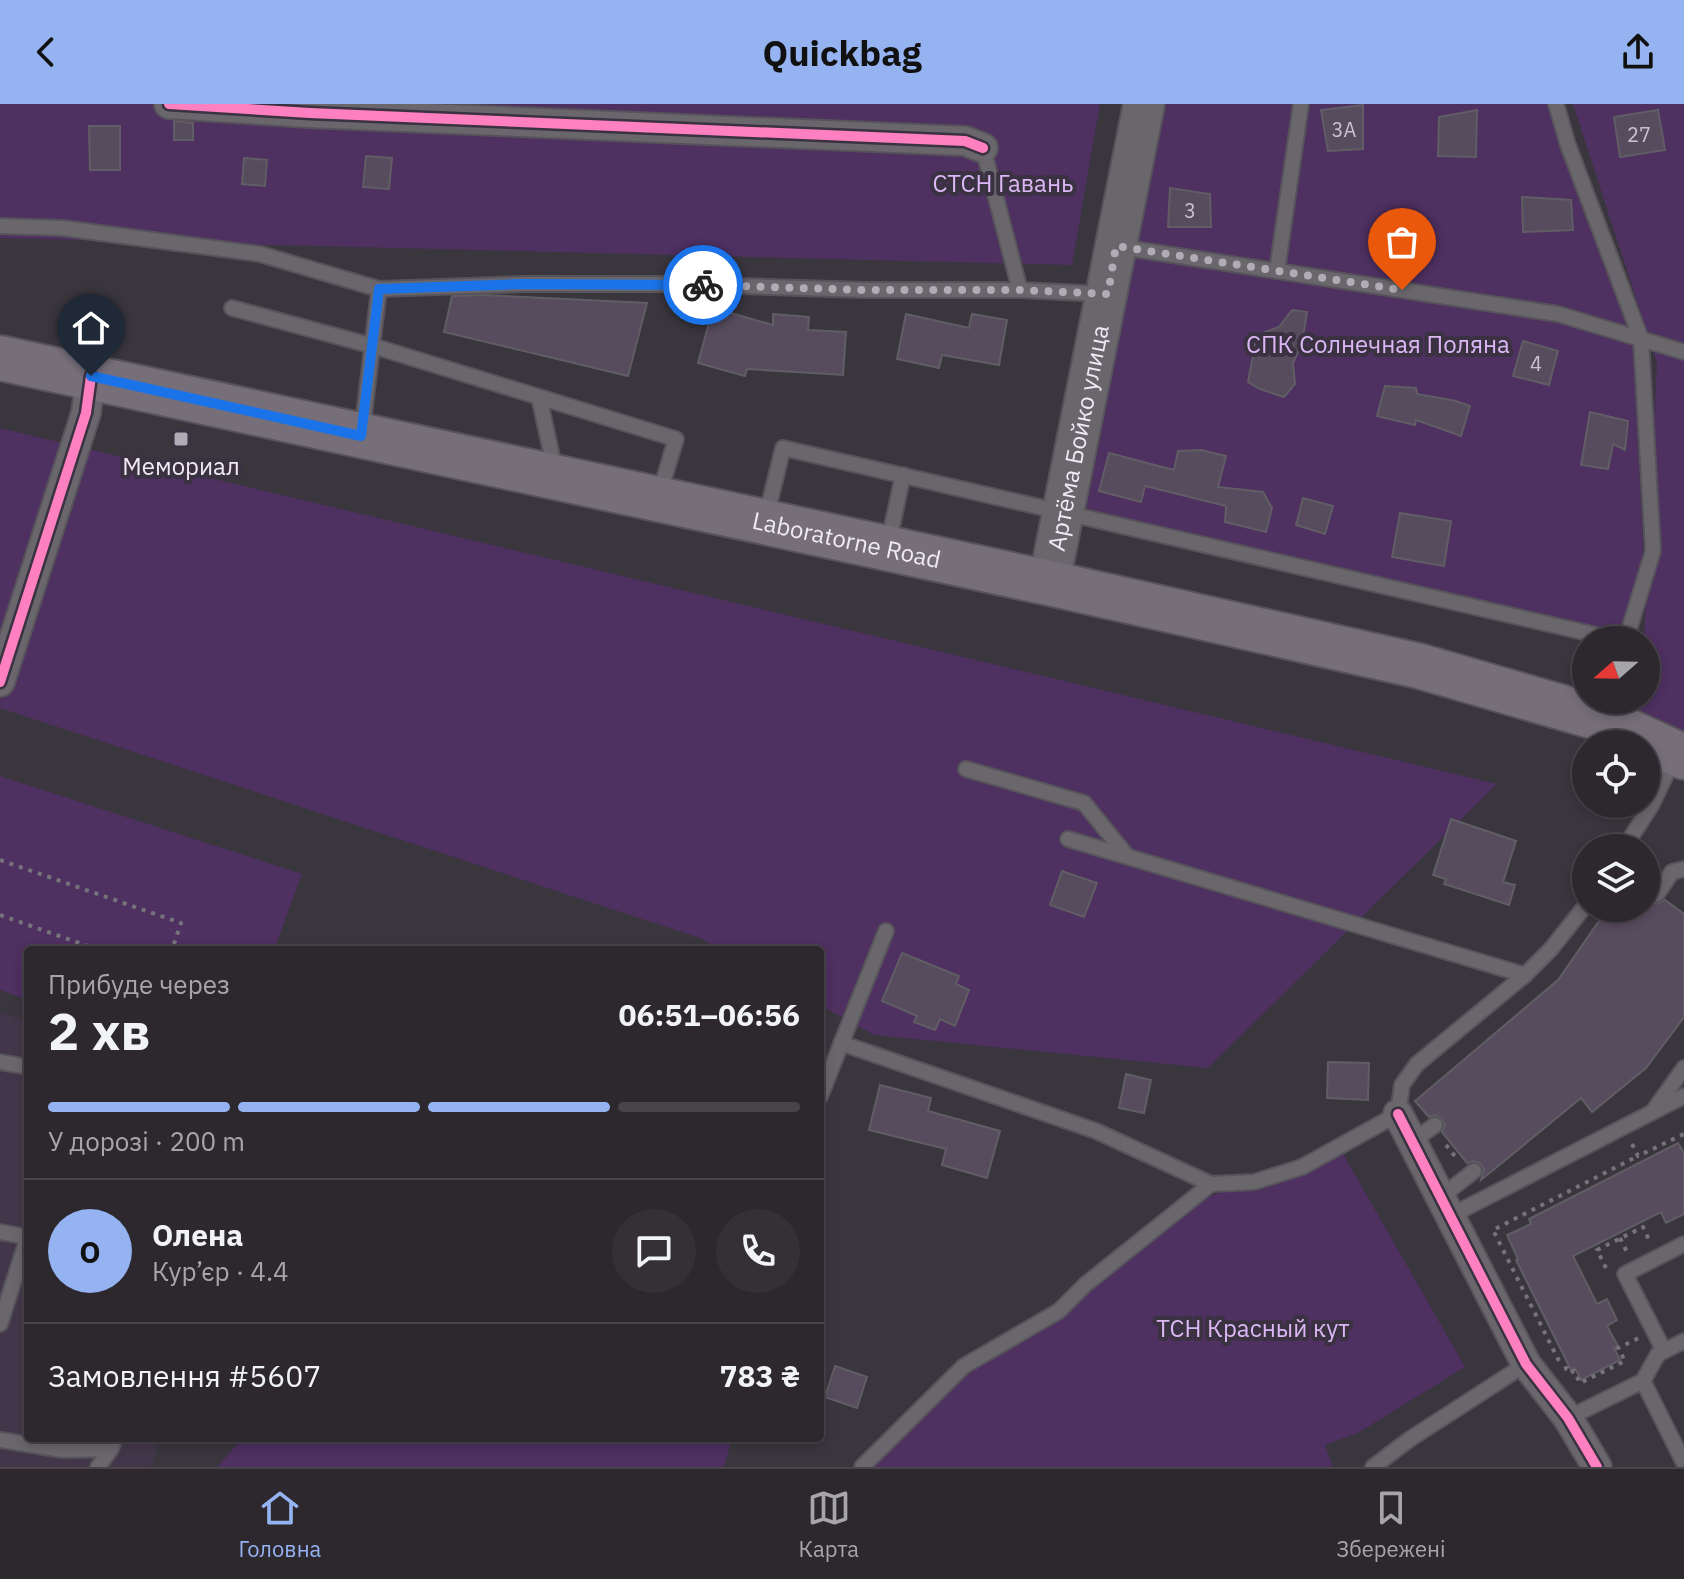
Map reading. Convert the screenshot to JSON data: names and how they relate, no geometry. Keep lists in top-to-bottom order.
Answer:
{
  "streets": {
    "main road": ["Артёма Бойко улица", "Laboratorne Road"]
  },
  "crossings": [
    ["Артёма Бойко улица", "Laboratorne Road"]
  ],
  "parks": ["СТСН Гавань", "СПК Солнечная Поляна", "ТСН Красный кут"],
  "places": {
    "transit": ["Мемориал"]
  },
  "house_numbers": [
    "3А",
    "27",
    "3",
    "4"
  ],
  "north": "left",
  "page": {
    "header": "Quickbag",
    "heading": ["2 хв", "Прибуде через", "06:51–06:56"],
    "panel": [
      "Олена",
      "Кур’єр · 4.4",
      "Замовлення #5607",
      "783 ₴"
    ],
    "bar": "У дорозі · 200 m",
    "round": "О",
    "tabs": ["Головна", "Карта", "Збережені"]
  }
}
